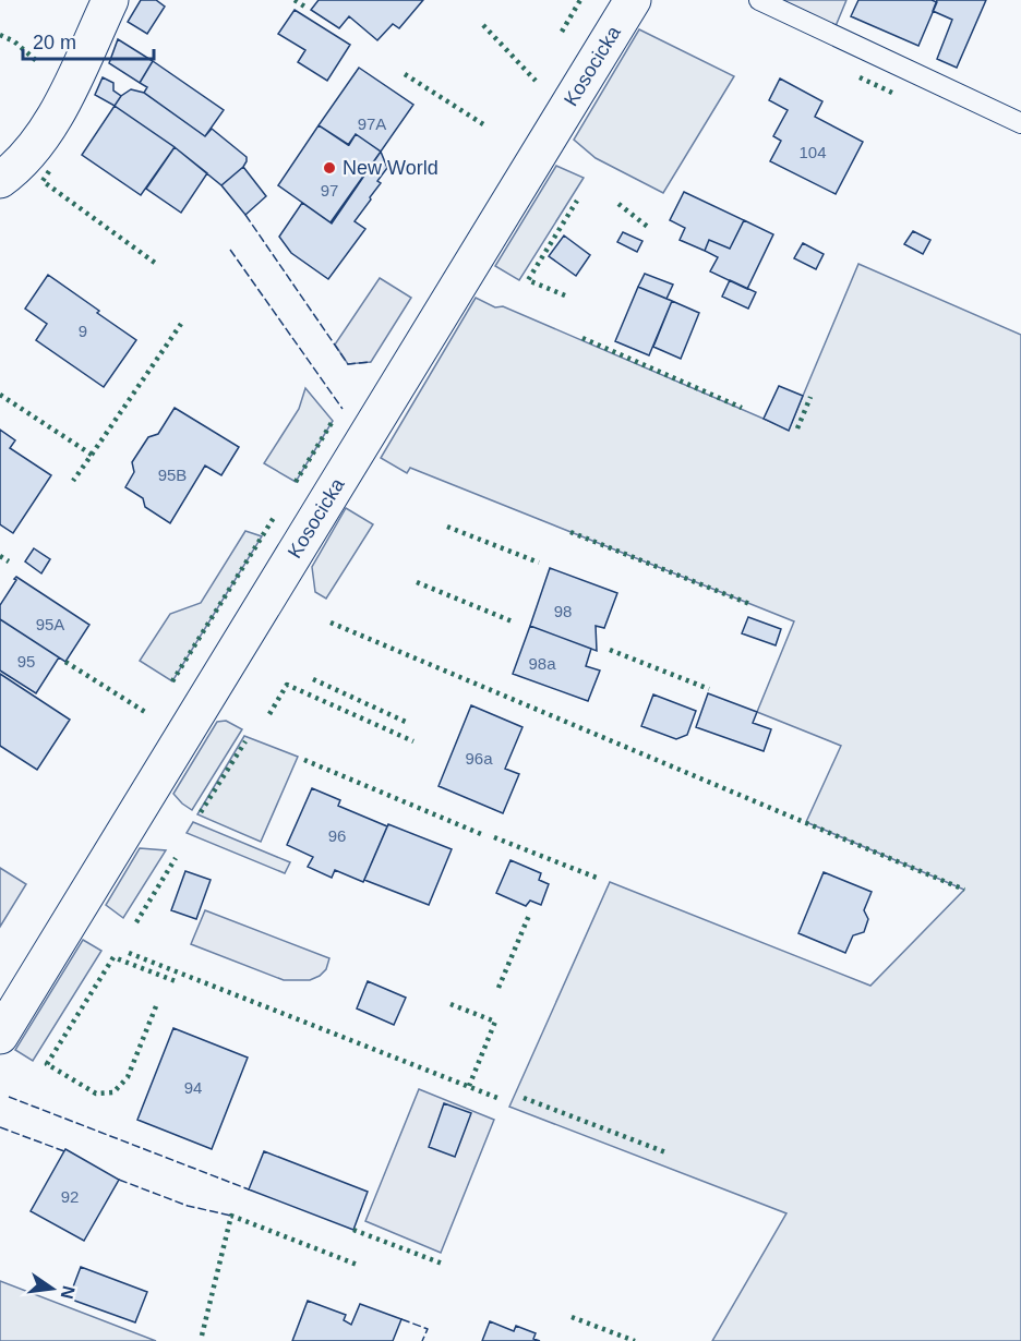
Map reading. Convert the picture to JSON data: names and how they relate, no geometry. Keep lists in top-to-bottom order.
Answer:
{
  "streets": {
    "street": ["Kosocicka"]
  },
  "places": ["New World"],
  "house_numbers": [
    "97A",
    "104",
    "97",
    "9",
    "95B",
    "98",
    "95A",
    "95",
    "98a",
    "96a",
    "96",
    "94",
    "92"
  ],
  "scale_bar": "20 m",
  "north": "right"
}
